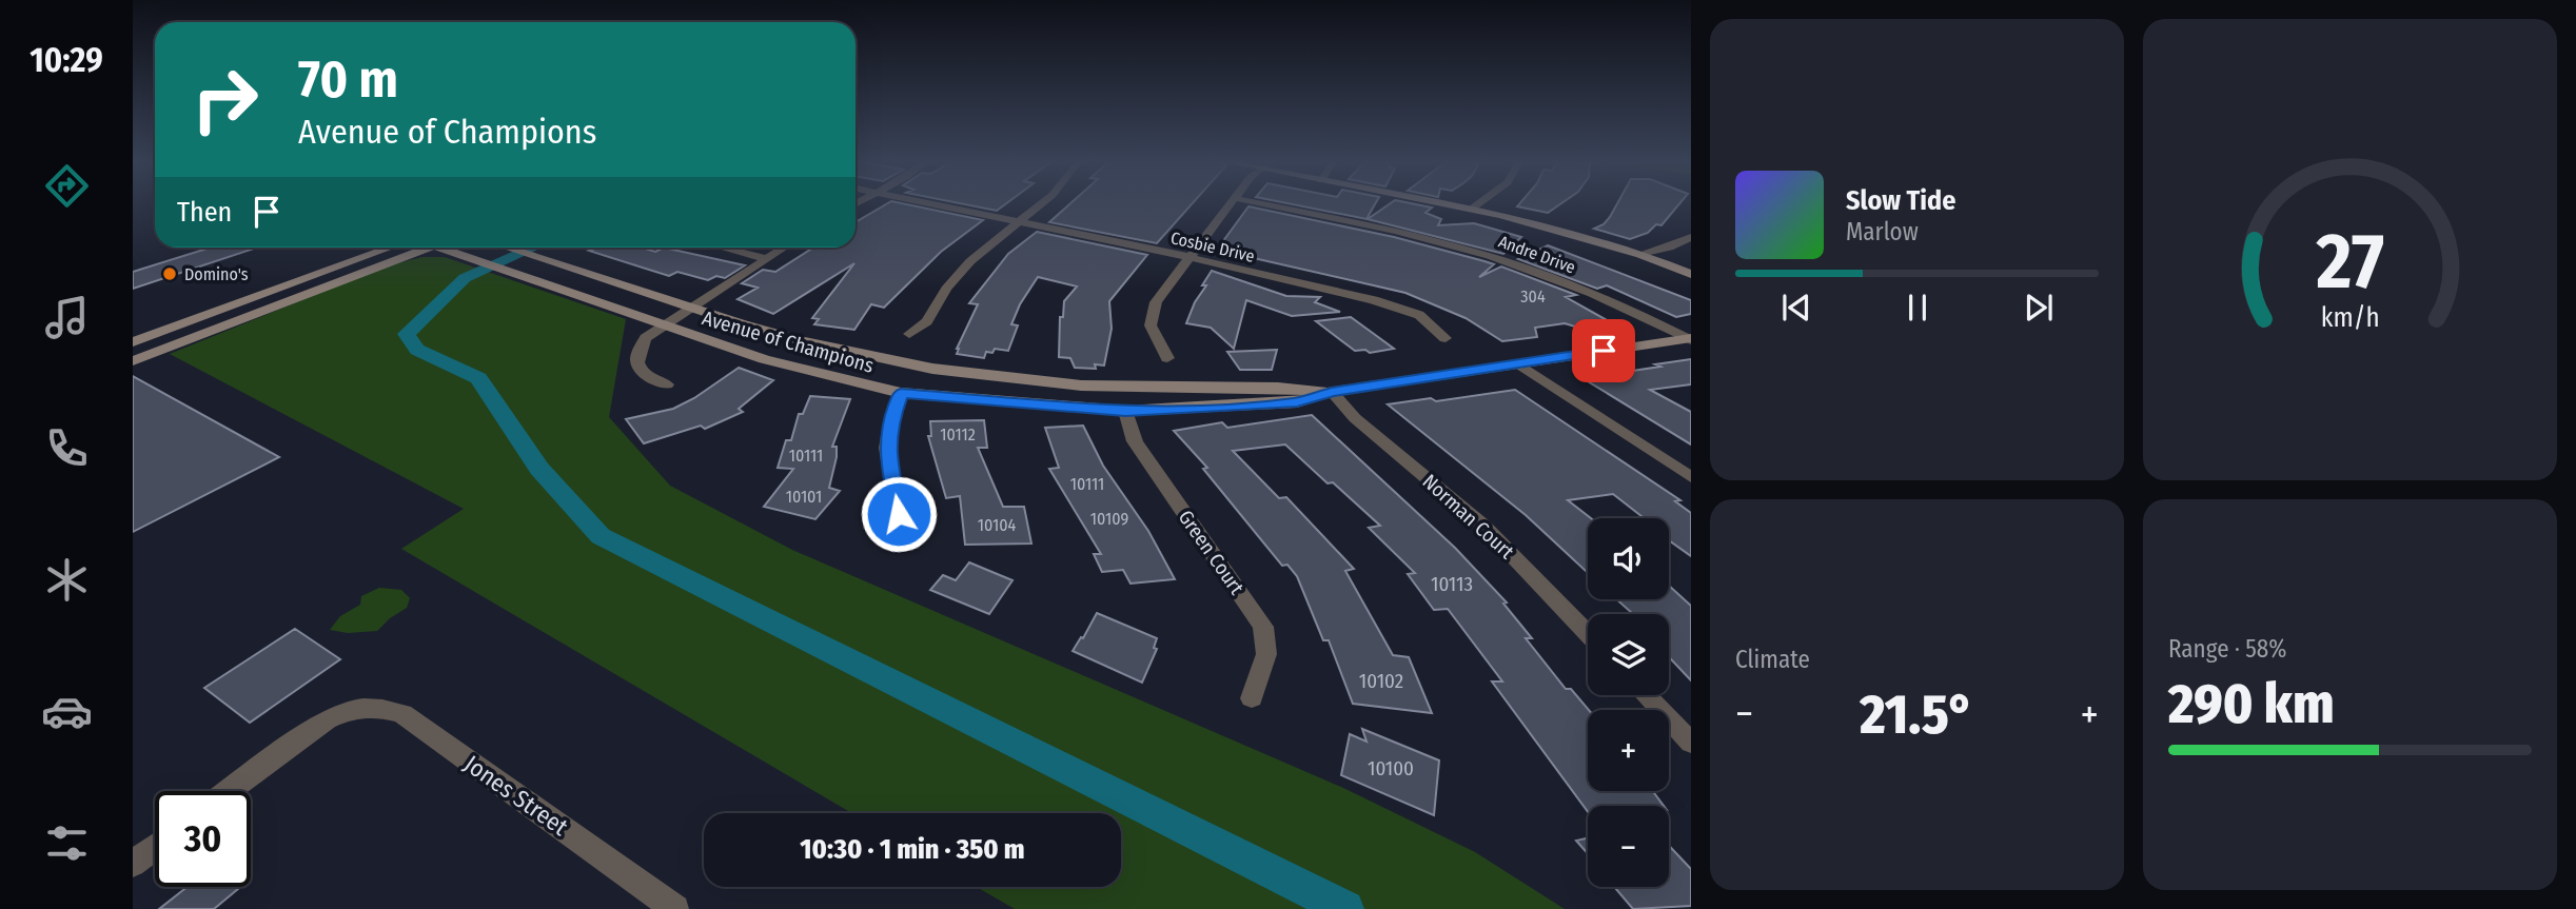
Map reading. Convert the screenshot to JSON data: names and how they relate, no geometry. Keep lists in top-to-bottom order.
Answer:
{
  "streets": {
    "street": [
      "Cosbie Drive",
      "Andre Drive",
      "Avenue of Champions",
      "Norman Court",
      "Green Court",
      "Jones Street"
    ]
  },
  "crossings": [
    ["Andre Drive", "Avenue of Champions"],
    ["Avenue of Champions", "Norman Court"],
    ["Avenue of Champions", "Green Court"]
  ],
  "places": ["Domino's"],
  "house_numbers": [
    "304",
    "10112",
    "10111",
    "10111",
    "10101",
    "10109",
    "10104",
    "10113",
    "10102",
    "10100"
  ],
  "page": {
    "tabs": "10:29",
    "turn": ["70 m", "Avenue of Champions"],
    "song": ["Slow Tide", "Marlow"],
    "then": "Then",
    "tile": [
      "Climate",
      ["Range · 58%", "290 km"]
    ],
    "map_buttons": ["+", "−"],
    "heat": ["−", "21.5°", "+"],
    "limit": "30",
    "trip": "10:30 · 1 min · 350 m",
    "gauge": ["27", "km/h"]
  }
}
